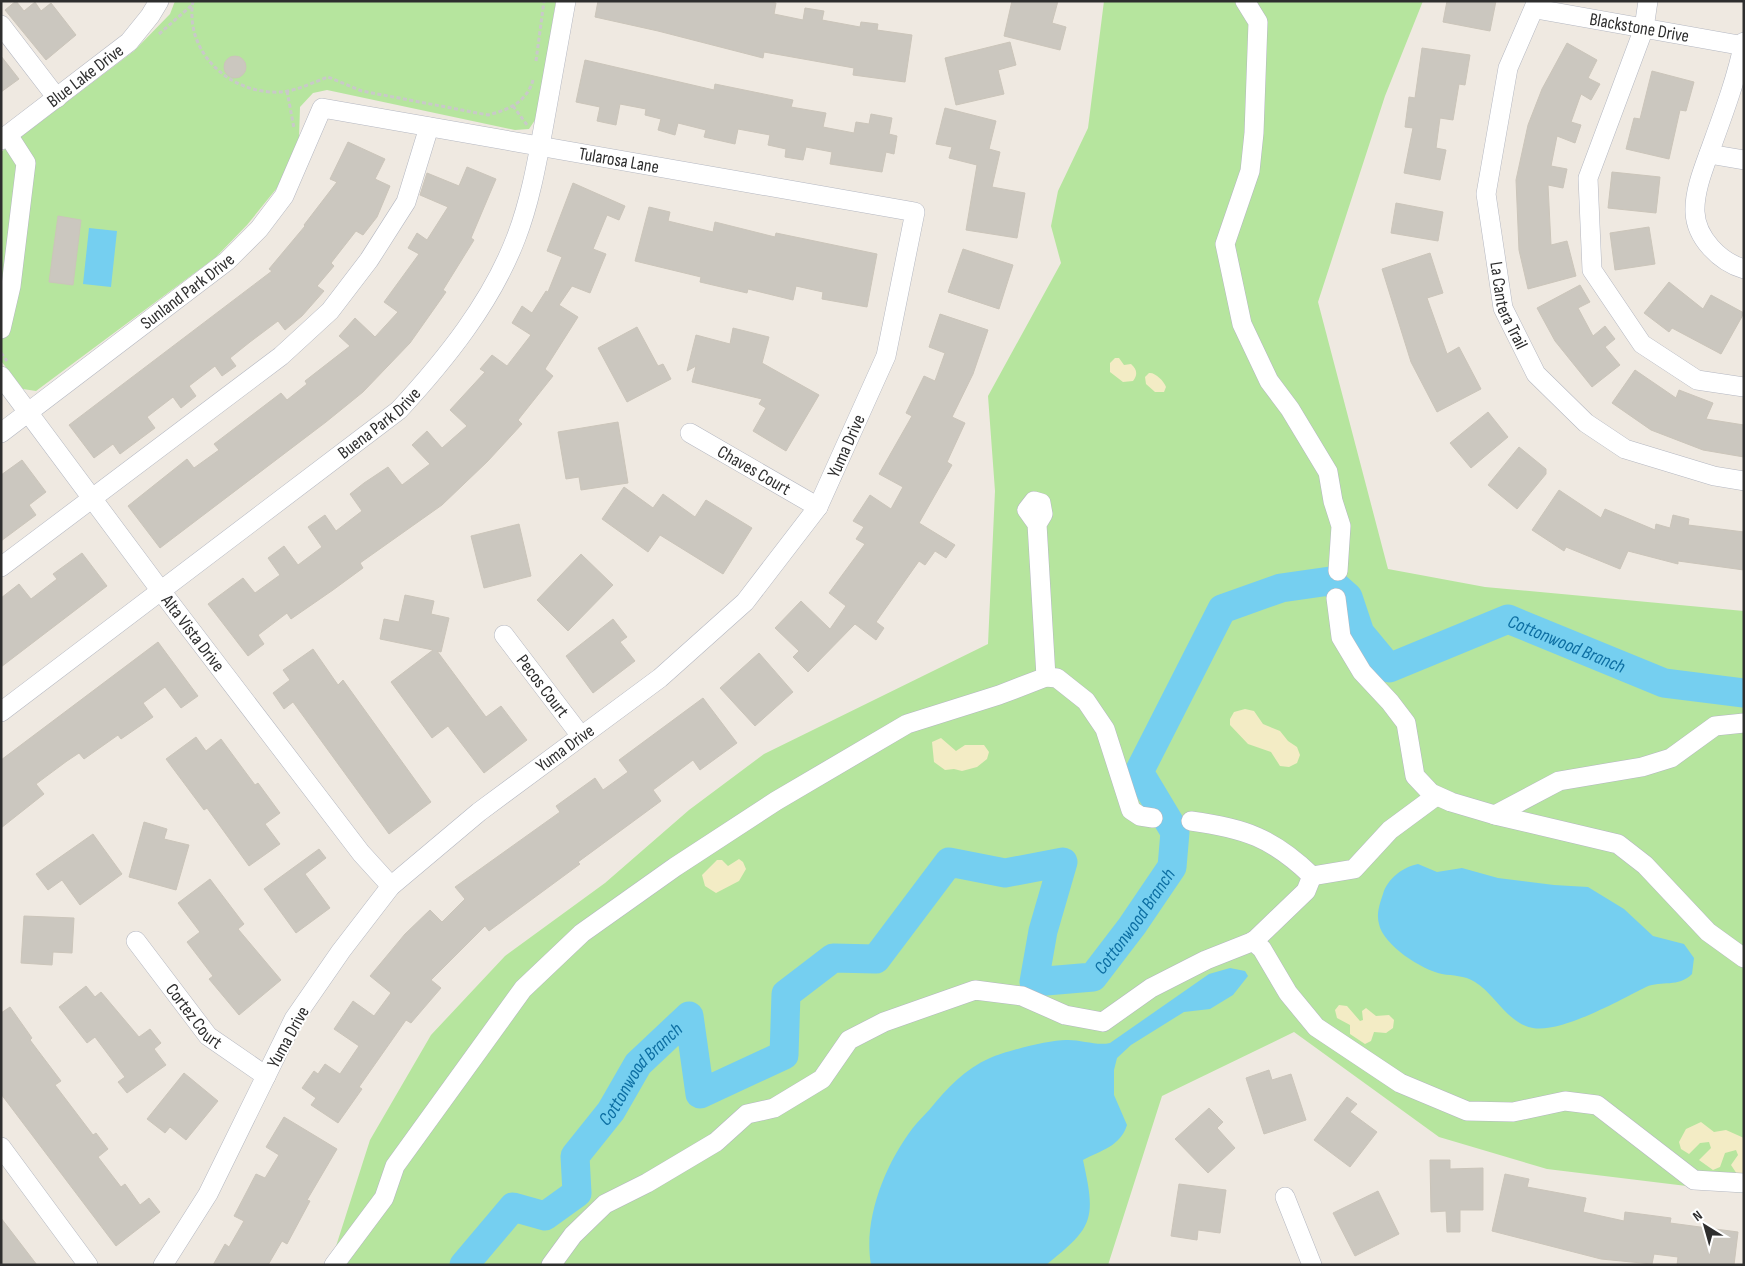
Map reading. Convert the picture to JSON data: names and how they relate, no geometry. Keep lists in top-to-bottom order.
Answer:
{
  "streets": {
    "street": [
      "Blackstone Drive",
      "Blue Lake Drive",
      "Tularosa Lane",
      "Sunland Park Drive",
      "La Cantera Trail",
      "Buena Park Drive",
      "Yuma Drive",
      "Chaves Court",
      "Alta Vista Drive",
      "Pecos Court",
      "Cortez Court"
    ]
  },
  "crossings": [
    ["Blackstone Drive", "La Cantera Trail"],
    ["Tularosa Lane", "Sunland Park Drive"],
    ["Tularosa Lane", "Buena Park Drive"],
    ["Tularosa Lane", "Yuma Drive"],
    ["Sunland Park Drive", "Alta Vista Drive"],
    ["Buena Park Drive", "Alta Vista Drive"],
    ["Yuma Drive", "Chaves Court"],
    ["Yuma Drive", "Alta Vista Drive"],
    ["Yuma Drive", "Pecos Court"],
    ["Yuma Drive", "Cortez Court"]
  ],
  "water": ["Cottonwood Branch"],
  "north": "top left"
}
